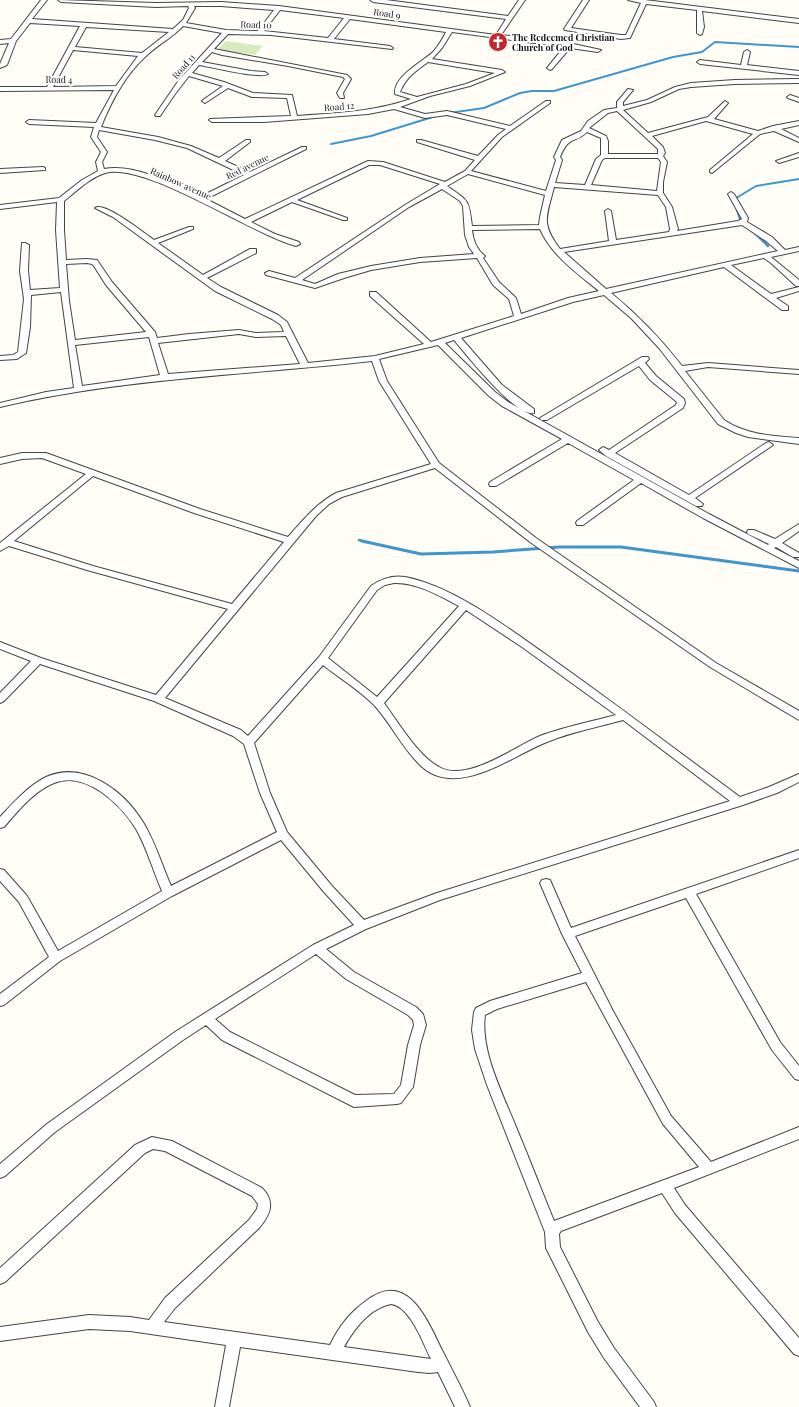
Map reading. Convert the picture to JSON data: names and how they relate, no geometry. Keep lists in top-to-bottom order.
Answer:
{
  "streets": {
    "street": [
      "Road 9",
      "Road 10",
      "Road 11",
      "Road 4",
      "Road 12",
      "Red avenue",
      "Rainbow avenue"
    ]
  },
  "crossings": [
    ["Road 10", "Road 11"],
    ["Red avenue", "Rainbow avenue"]
  ],
  "places": {
    "church": ["The Redeemed Christian Church of God"]
  }
}
